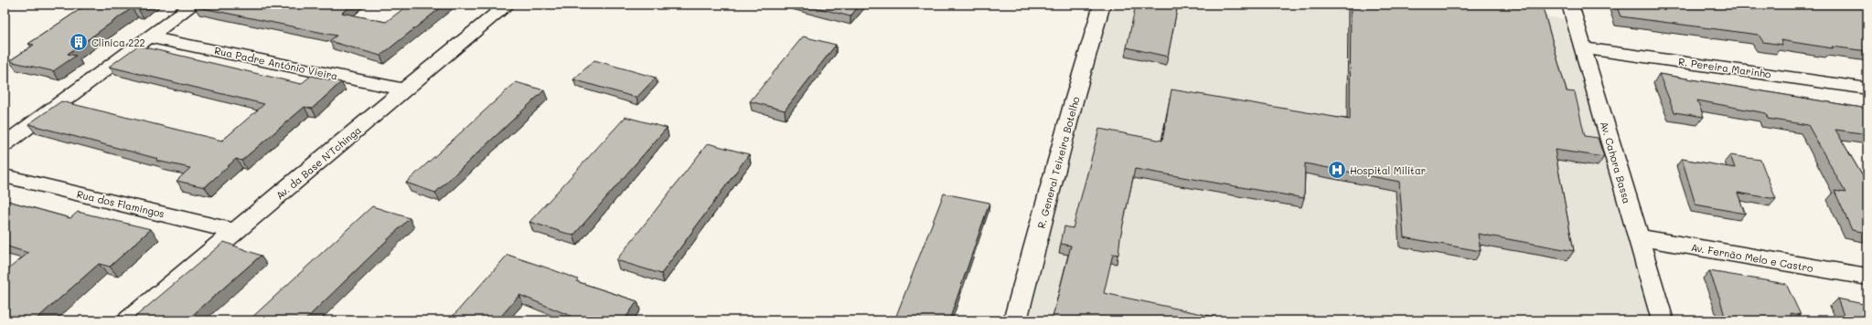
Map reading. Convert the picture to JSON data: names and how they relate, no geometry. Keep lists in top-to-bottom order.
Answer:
{
  "streets": {
    "street": [
      "Rua Padre António Vieira",
      "R. Pereira Marinho",
      "Av. da Base N'Tchinga",
      "R. General Teixeira Botelho",
      "Av. Cahora Bassa",
      "Rua dos Flamingos",
      "Av. Fernão Melo e Castro"
    ]
  },
  "crossings": [
    ["Rua Padre António Vieira", "Av. da Base N'Tchinga"],
    ["R. Pereira Marinho", "Av. Cahora Bassa"],
    ["Av. da Base N'Tchinga", "Rua dos Flamingos"],
    ["Av. Cahora Bassa", "Av. Fernão Melo e Castro"]
  ],
  "places": {
    "building": ["Clinica 222"],
    "hospital": ["Hospital Militar"]
  }
}
